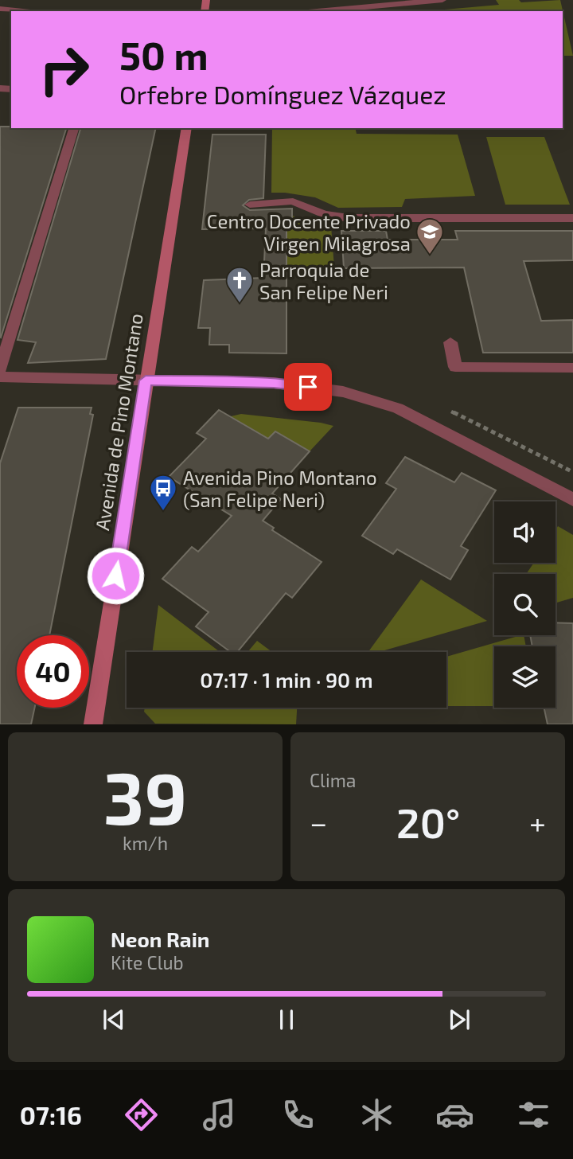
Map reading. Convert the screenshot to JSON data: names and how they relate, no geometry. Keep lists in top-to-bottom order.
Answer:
{
  "streets": {
    "street": ["Avenida de Pino Montano"]
  },
  "places": {
    "school or university": ["Centro Docente Privado Virgen Milagrosa"],
    "church": ["Parroquia de San Felipe Neri"],
    "bus stop": ["Avenida Pino Montano (San Felipe Neri)"]
  },
  "page": {
    "turn": ["50 m", "Orfebre Domínguez Vázquez"],
    "limit": "40",
    "trip": "07:17 · 1 min · 90 m",
    "tile": [
      ["39", "km/h"],
      "Clima"
    ],
    "heat": ["−", "20°", "+"],
    "song": ["Neon Rain", "Kite Club"],
    "tabs": "07:16"
  }
}
